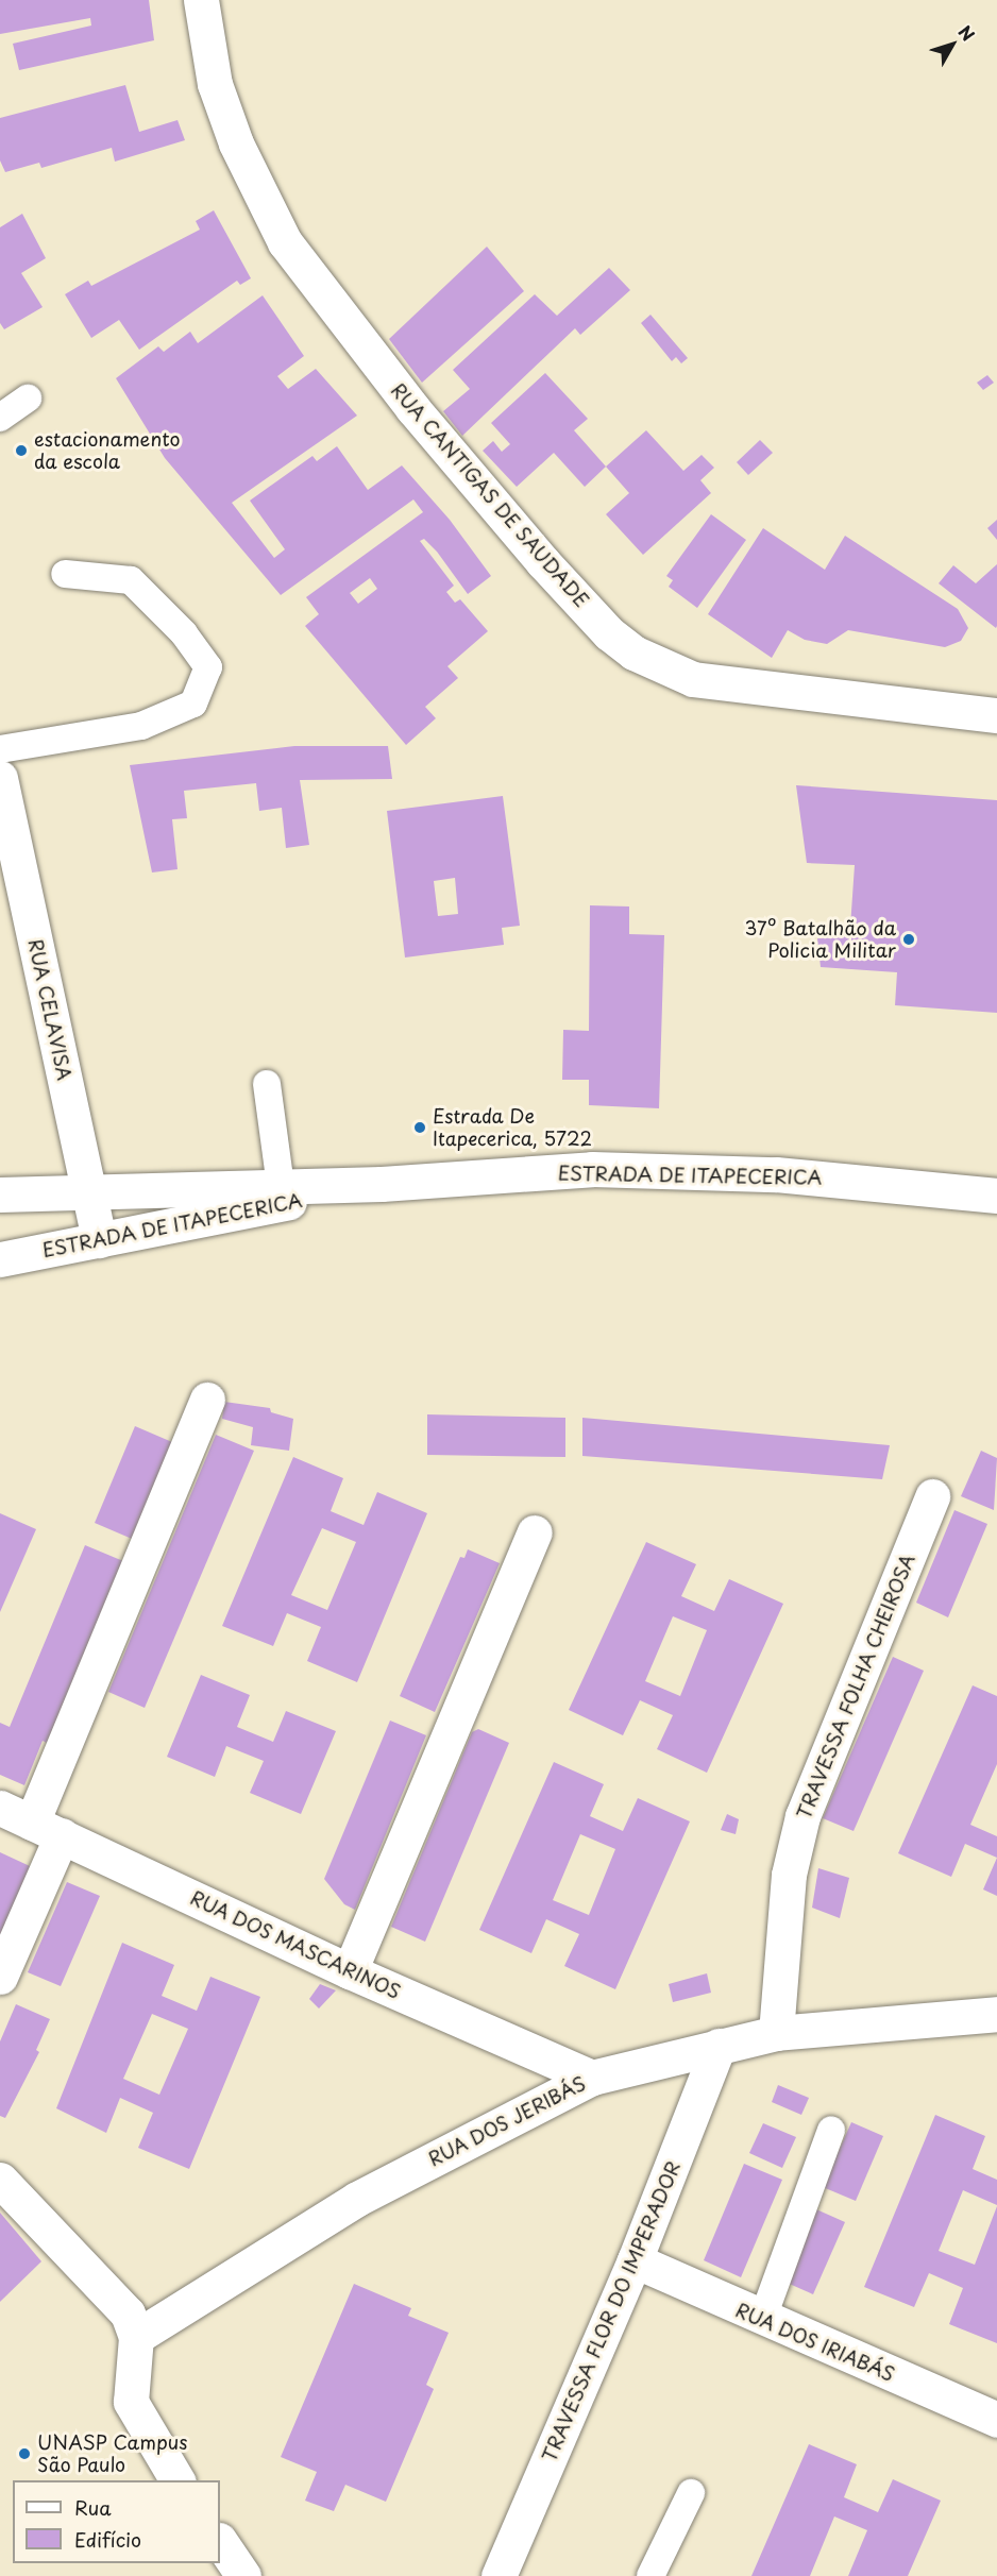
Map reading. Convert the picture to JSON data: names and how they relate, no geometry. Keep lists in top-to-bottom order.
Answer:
{
  "streets": {
    "street": [
      "RUA CANTIGAS DE SAUDADE",
      "RUA CELAVISA",
      "ESTRADA DE ITAPECERICA",
      "TRAVESSA FOLHA CHEIROSA",
      "RUA DOS MASCARINOS",
      "RUA DOS JERIBÁS",
      "TRAVESSA FLOR DO IMPERADOR",
      "RUA DOS IRIABÁS"
    ]
  },
  "crossings": [
    ["RUA CELAVISA", "ESTRADA DE ITAPECERICA"],
    ["TRAVESSA FOLHA CHEIROSA", "RUA DOS JERIBÁS"],
    ["RUA DOS MASCARINOS", "RUA DOS JERIBÁS"],
    ["RUA DOS JERIBÁS", "TRAVESSA FLOR DO IMPERADOR"],
    ["TRAVESSA FLOR DO IMPERADOR", "RUA DOS IRIABÁS"]
  ],
  "places": [
    "estacionamento da escola",
    "37º Batalhão da Policia Militar",
    "Estrada De Itapecerica, 5722",
    "UNASP Campus São Paulo"
  ],
  "legend": ["Rua", "Edifício"],
  "north": "top right"
}
